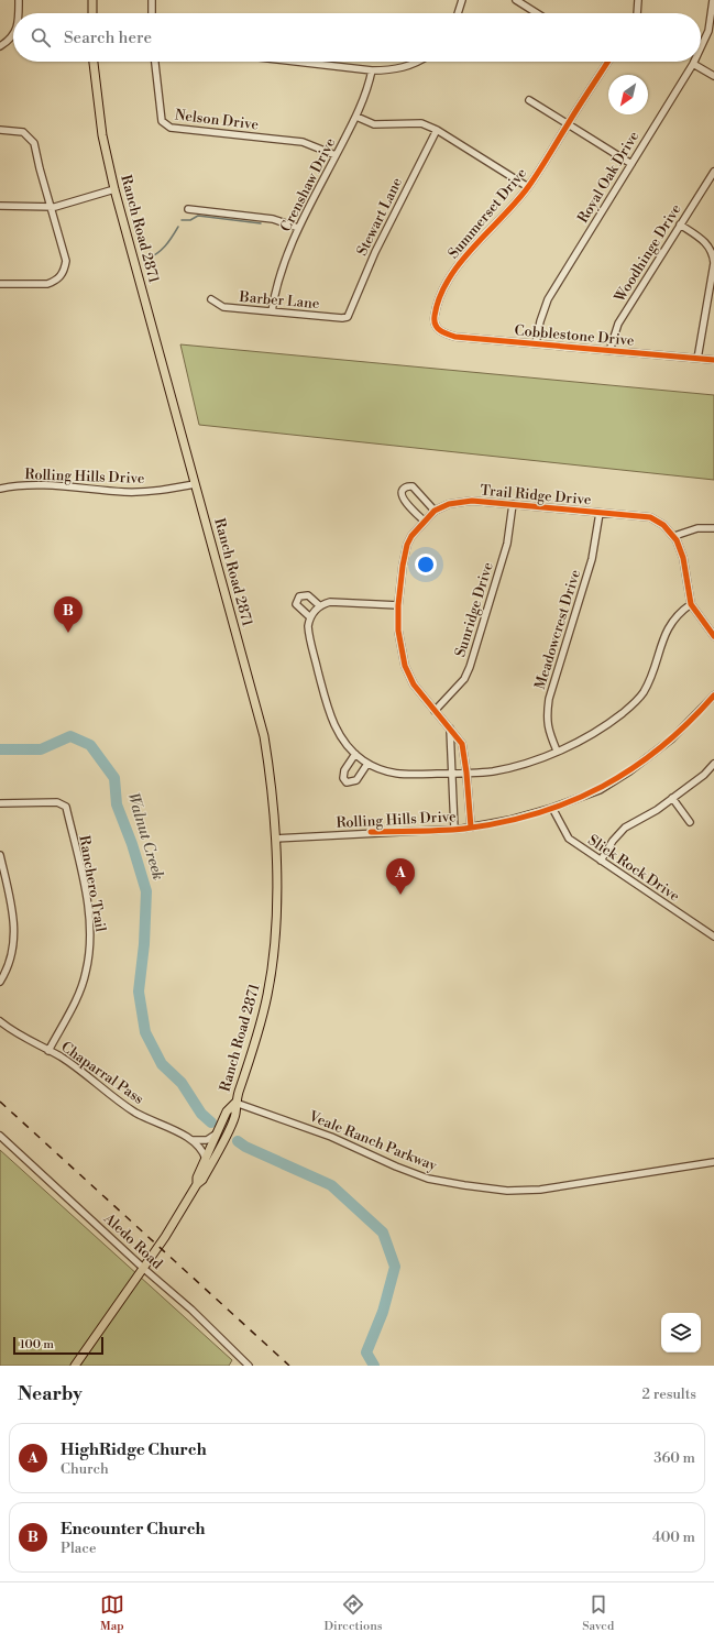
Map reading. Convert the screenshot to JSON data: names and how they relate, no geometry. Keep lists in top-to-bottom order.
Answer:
{
  "streets": {
    "main road": ["Ranch Road 2871"],
    "street": [
      "Nelson Drive",
      "Royal Oak Drive",
      "Crenshaw Drive",
      "Summerset Drive",
      "Stewart Lane",
      "Woodhinge Drive",
      "Barber Lane",
      "Cobblestone Drive",
      "Rolling Hills Drive",
      "Trail Ridge Drive",
      "Sunridge Drive",
      "Meadowcrest Drive",
      "Slick Rock Drive",
      "Ranchero Trail",
      "Chaparral Pass",
      "Veale Ranch Parkway",
      "Aledo Road"
    ]
  },
  "crossings": [
    ["Nelson Drive", "Crenshaw Drive"],
    ["Royal Oak Drive", "Cobblestone Drive"],
    ["Crenshaw Drive", "Barber Lane"],
    ["Summerset Drive", "Cobblestone Drive"],
    ["Stewart Lane", "Barber Lane"],
    ["Ranch Road 2871", "Rolling Hills Drive"],
    ["Ranch Road 2871", "Chaparral Pass"],
    ["Ranch Road 2871", "Veale Ranch Parkway"],
    ["Ranch Road 2871", "Aledo Road"],
    ["Woodhinge Drive", "Cobblestone Drive"],
    ["Rolling Hills Drive", "Trail Ridge Drive"],
    ["Rolling Hills Drive", "Slick Rock Drive"],
    ["Trail Ridge Drive", "Sunridge Drive"],
    ["Trail Ridge Drive", "Meadowcrest Drive"],
    ["Ranchero Trail", "Chaparral Pass"]
  ],
  "water": ["Walnut Creek"],
  "scale_bar": "100 m",
  "north": "bottom left",
  "page": {
    "search": "Search here",
    "pins": ["B", "A"],
    "scale": "100 m",
    "heading": ["Nearby", "2 results"],
    "list": [
      {
        "mark": "A",
        "name": "HighRidge Church",
        "note": "Church",
        "value": "360 m"
      },
      {
        "mark": "B",
        "name": "Encounter Church",
        "note": "Place",
        "value": "400 m"
      }
    ],
    "nav": ["Map", "Directions", "Saved"]
  }
}
